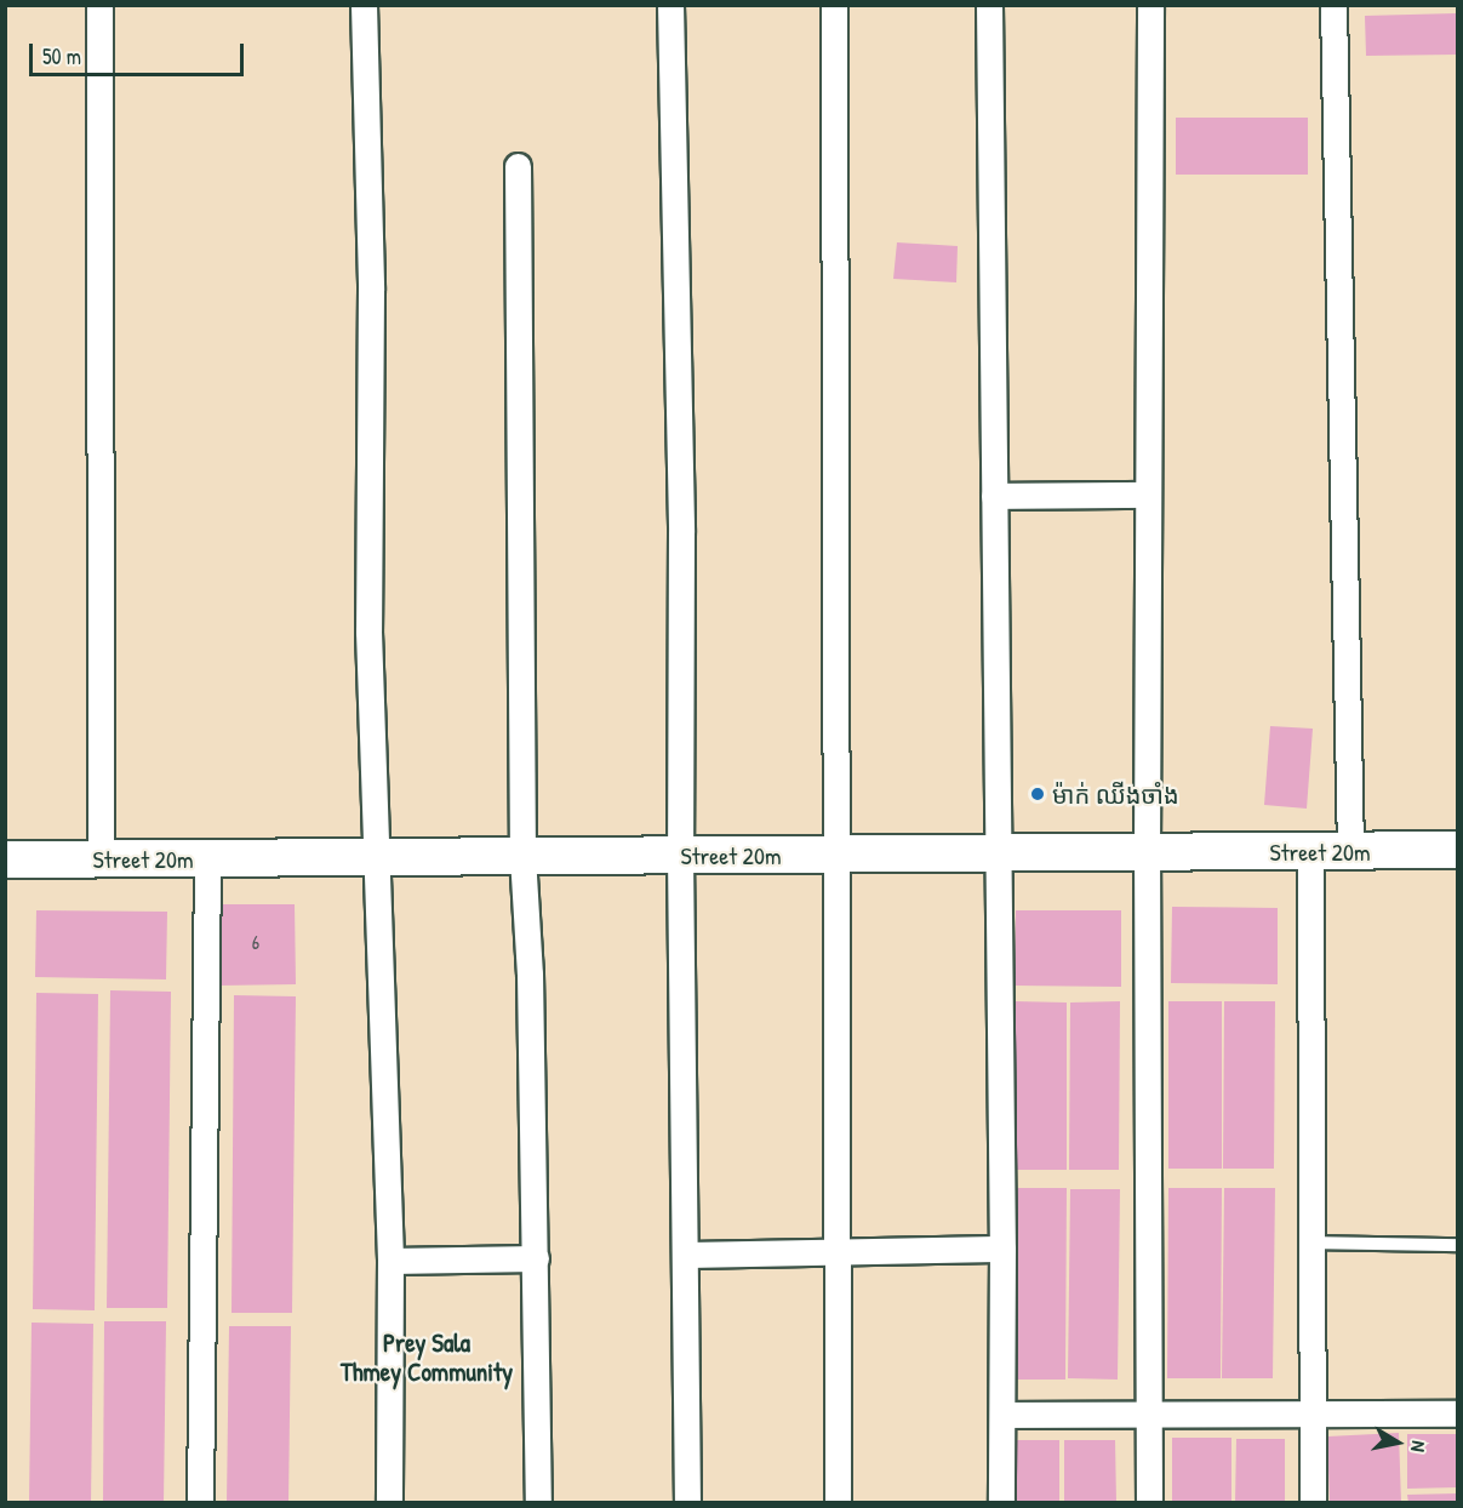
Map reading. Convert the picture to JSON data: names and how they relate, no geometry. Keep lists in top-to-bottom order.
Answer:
{
  "streets": {
    "street": ["Street 20m"]
  },
  "districts": ["Prey Sala Thmey Community"],
  "places": ["ម៉ាក់ ឈីងចាំង"],
  "house_numbers": ["6"],
  "scale_bar": "50 m",
  "north": "right"
}
